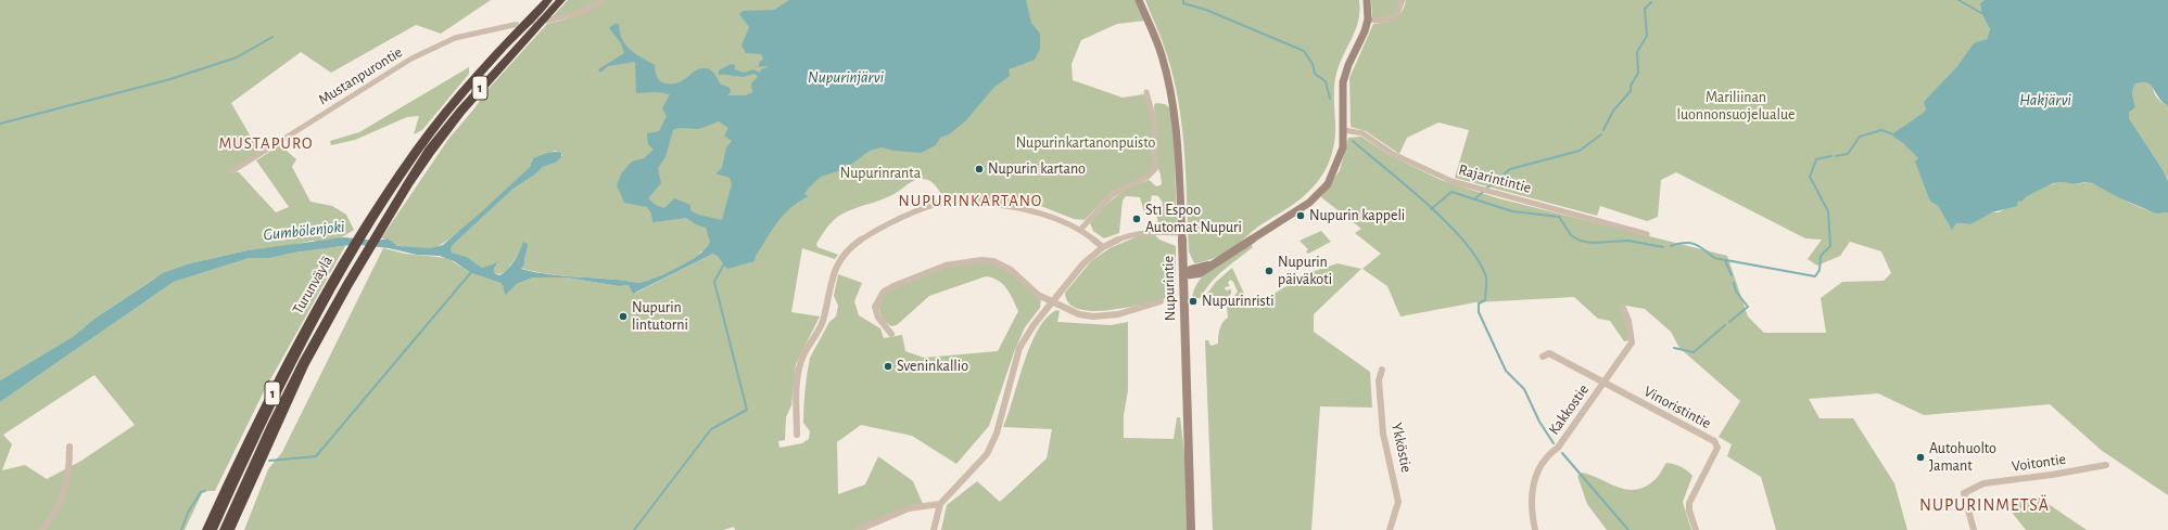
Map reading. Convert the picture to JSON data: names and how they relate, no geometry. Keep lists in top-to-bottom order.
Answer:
{
  "streets": {
    "highway": ["1", "Turunväylä"],
    "main road": ["Nupurintie"],
    "street": [
      "Mustanpurontie",
      "Rajarintintie",
      "Vinoristintie",
      "Kakkostie",
      "Ykköstie",
      "Voitontie"
    ]
  },
  "crossings": [
    ["Vinoristintie", "Kakkostie"]
  ],
  "districts": ["MUSTAPURO", "NUPURINKARTANO", "NUPURINMETSÄ"],
  "water": ["Nupurinjärvi", "Hakjärvi", "Gumbölenjoki"],
  "parks": ["Mariliinan luonnonsuojelualue", "Nupurinkartanonpuisto", "Nupurinranta"],
  "places": [
    "Nupurin kartano",
    "Nupurin kappeli",
    "St1 Espoo Automat Nupuri",
    "Nupurin päiväkoti",
    "Nupurinristi",
    "Nupurin lintutorni",
    "Sveninkallio",
    "Autohuolto Jamant"
  ]
}
